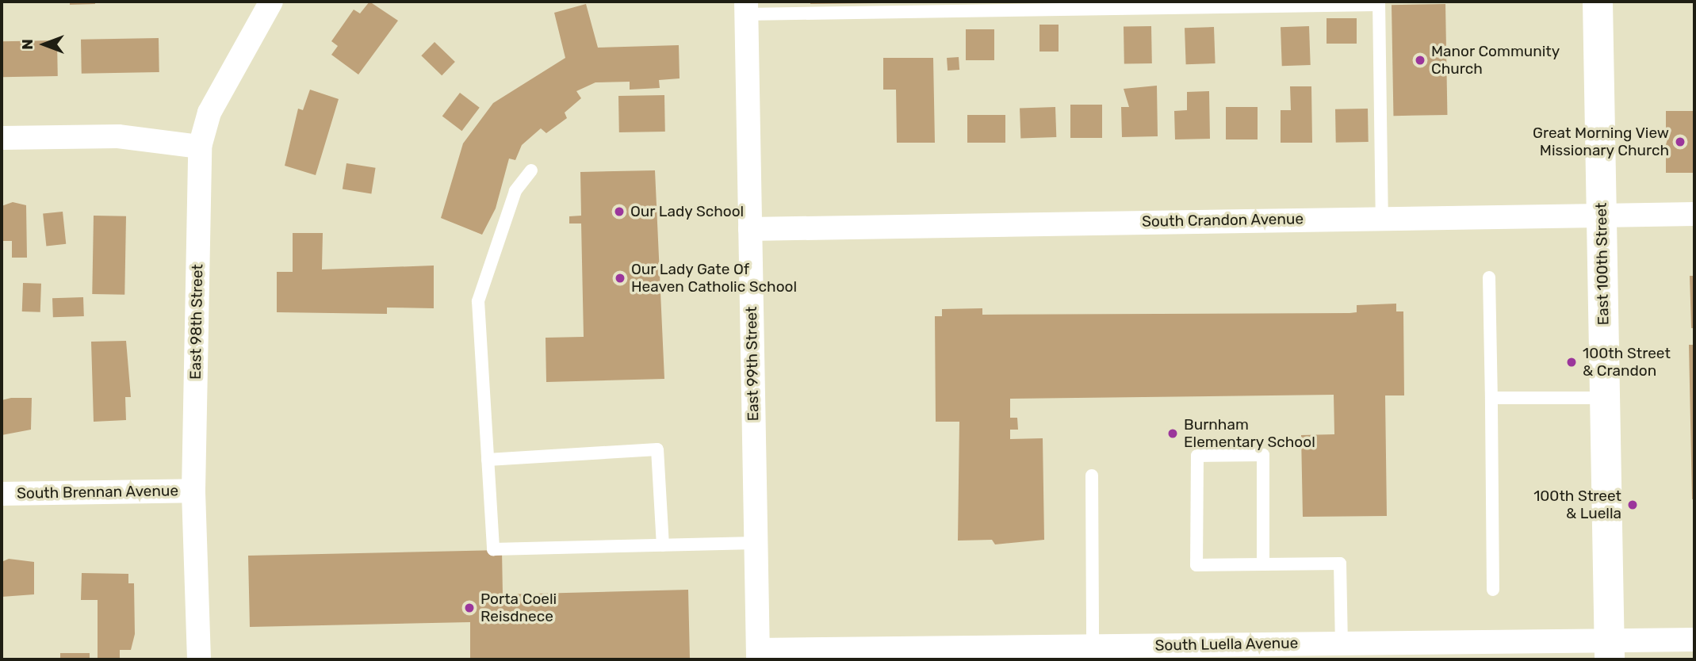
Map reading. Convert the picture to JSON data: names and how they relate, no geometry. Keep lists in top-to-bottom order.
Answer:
{
  "streets": {
    "main road": ["East 100th Street"],
    "street": [
      "South Crandon Avenue",
      "East 98th Street",
      "East 99th Street",
      "South Brennan Avenue",
      "South Luella Avenue"
    ]
  },
  "crossings": [
    ["South Crandon Avenue", "East 100th Street"],
    ["South Crandon Avenue", "East 99th Street"],
    ["East 100th Street", "South Luella Avenue"],
    ["East 98th Street", "South Brennan Avenue"],
    ["East 99th Street", "South Luella Avenue"]
  ],
  "places": [
    "Manor Community Church",
    "Great Morning View Missionary Church",
    "Our Lady School",
    "Our Lady Gate Of Heaven Catholic School",
    "100th Street & Crandon",
    "Burnham Elementary School",
    "100th Street & Luella",
    "Porta Coeli Reisdnece"
  ],
  "north": "left"
}
